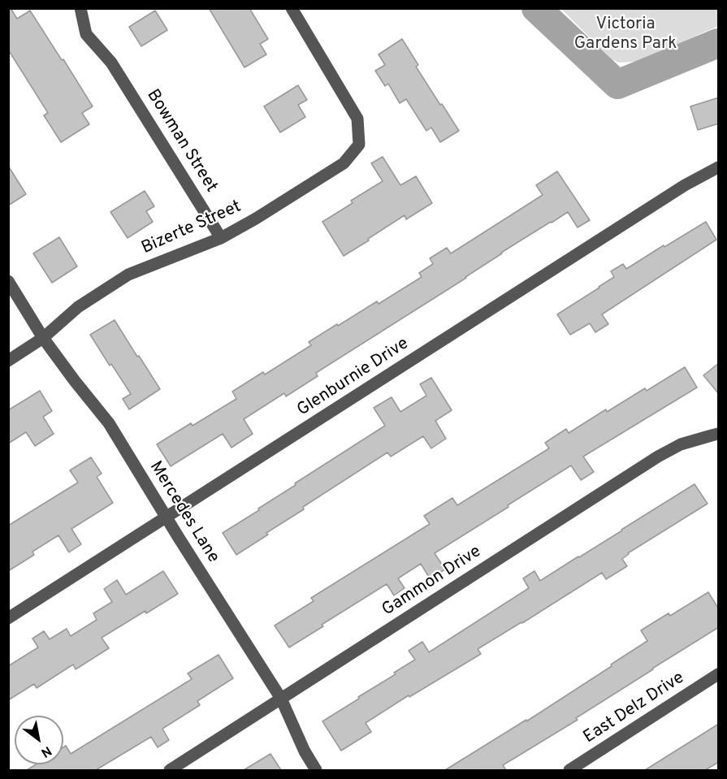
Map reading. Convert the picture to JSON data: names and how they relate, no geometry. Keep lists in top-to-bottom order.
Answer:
{
  "streets": {
    "street": [
      "Bowman Street",
      "Bizerte Street",
      "Glenburnie Drive",
      "Mercedes Lane",
      "Gammon Drive",
      "East Delz Drive"
    ]
  },
  "crossings": [
    ["Bowman Street", "Bizerte Street"],
    ["Bizerte Street", "Mercedes Lane"],
    ["Glenburnie Drive", "Mercedes Lane"],
    ["Mercedes Lane", "Gammon Drive"]
  ],
  "parks": ["Victoria Gardens Park"],
  "north": "bottom right"
}
